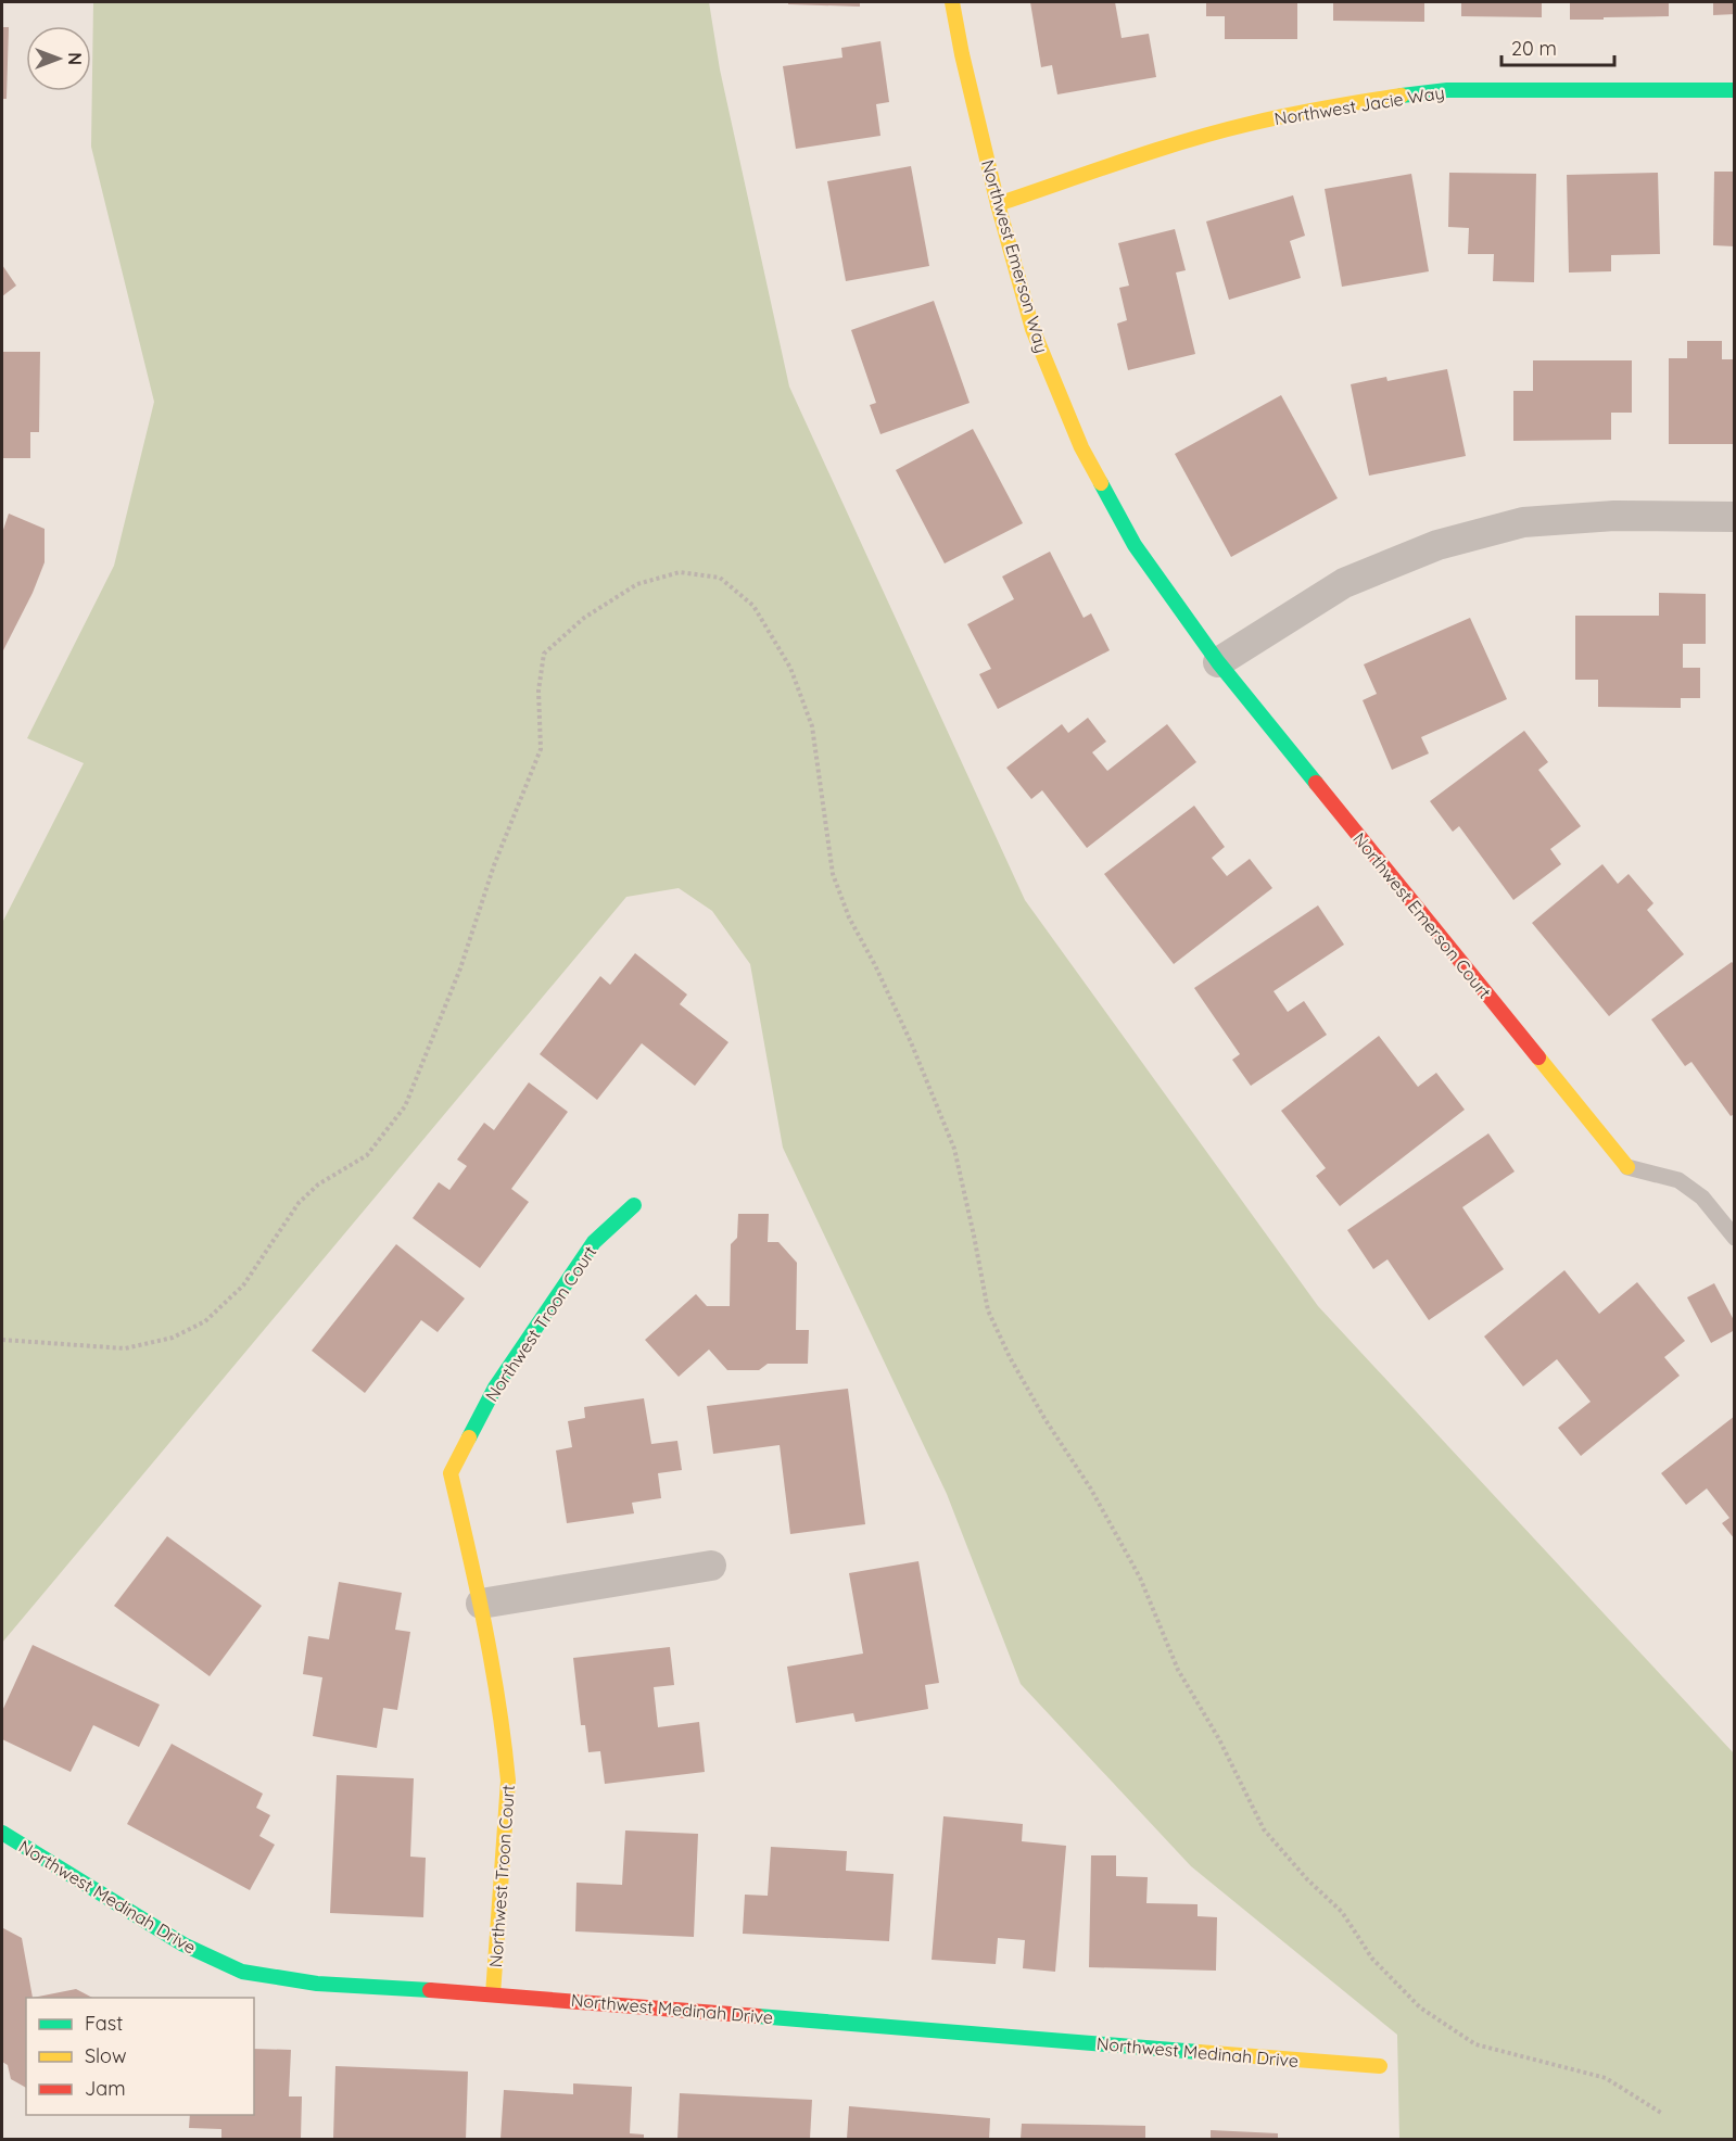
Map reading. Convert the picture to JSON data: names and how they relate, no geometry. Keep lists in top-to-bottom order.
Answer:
{
  "streets": {
    "street": [
      "Northwest Jacie Way",
      "Northwest Emerson Way",
      "Northwest Emerson Court",
      "Northwest Troon Court",
      "Northwest Medinah Drive"
    ]
  },
  "crossings": [
    ["Northwest Jacie Way", "Northwest Emerson Way"],
    ["Northwest Emerson Way", "Northwest Emerson Court"],
    ["Northwest Troon Court", "Northwest Medinah Drive"]
  ],
  "legend": ["Fast", "Slow", "Jam"],
  "scale_bar": "20 m",
  "north": "right"
}
